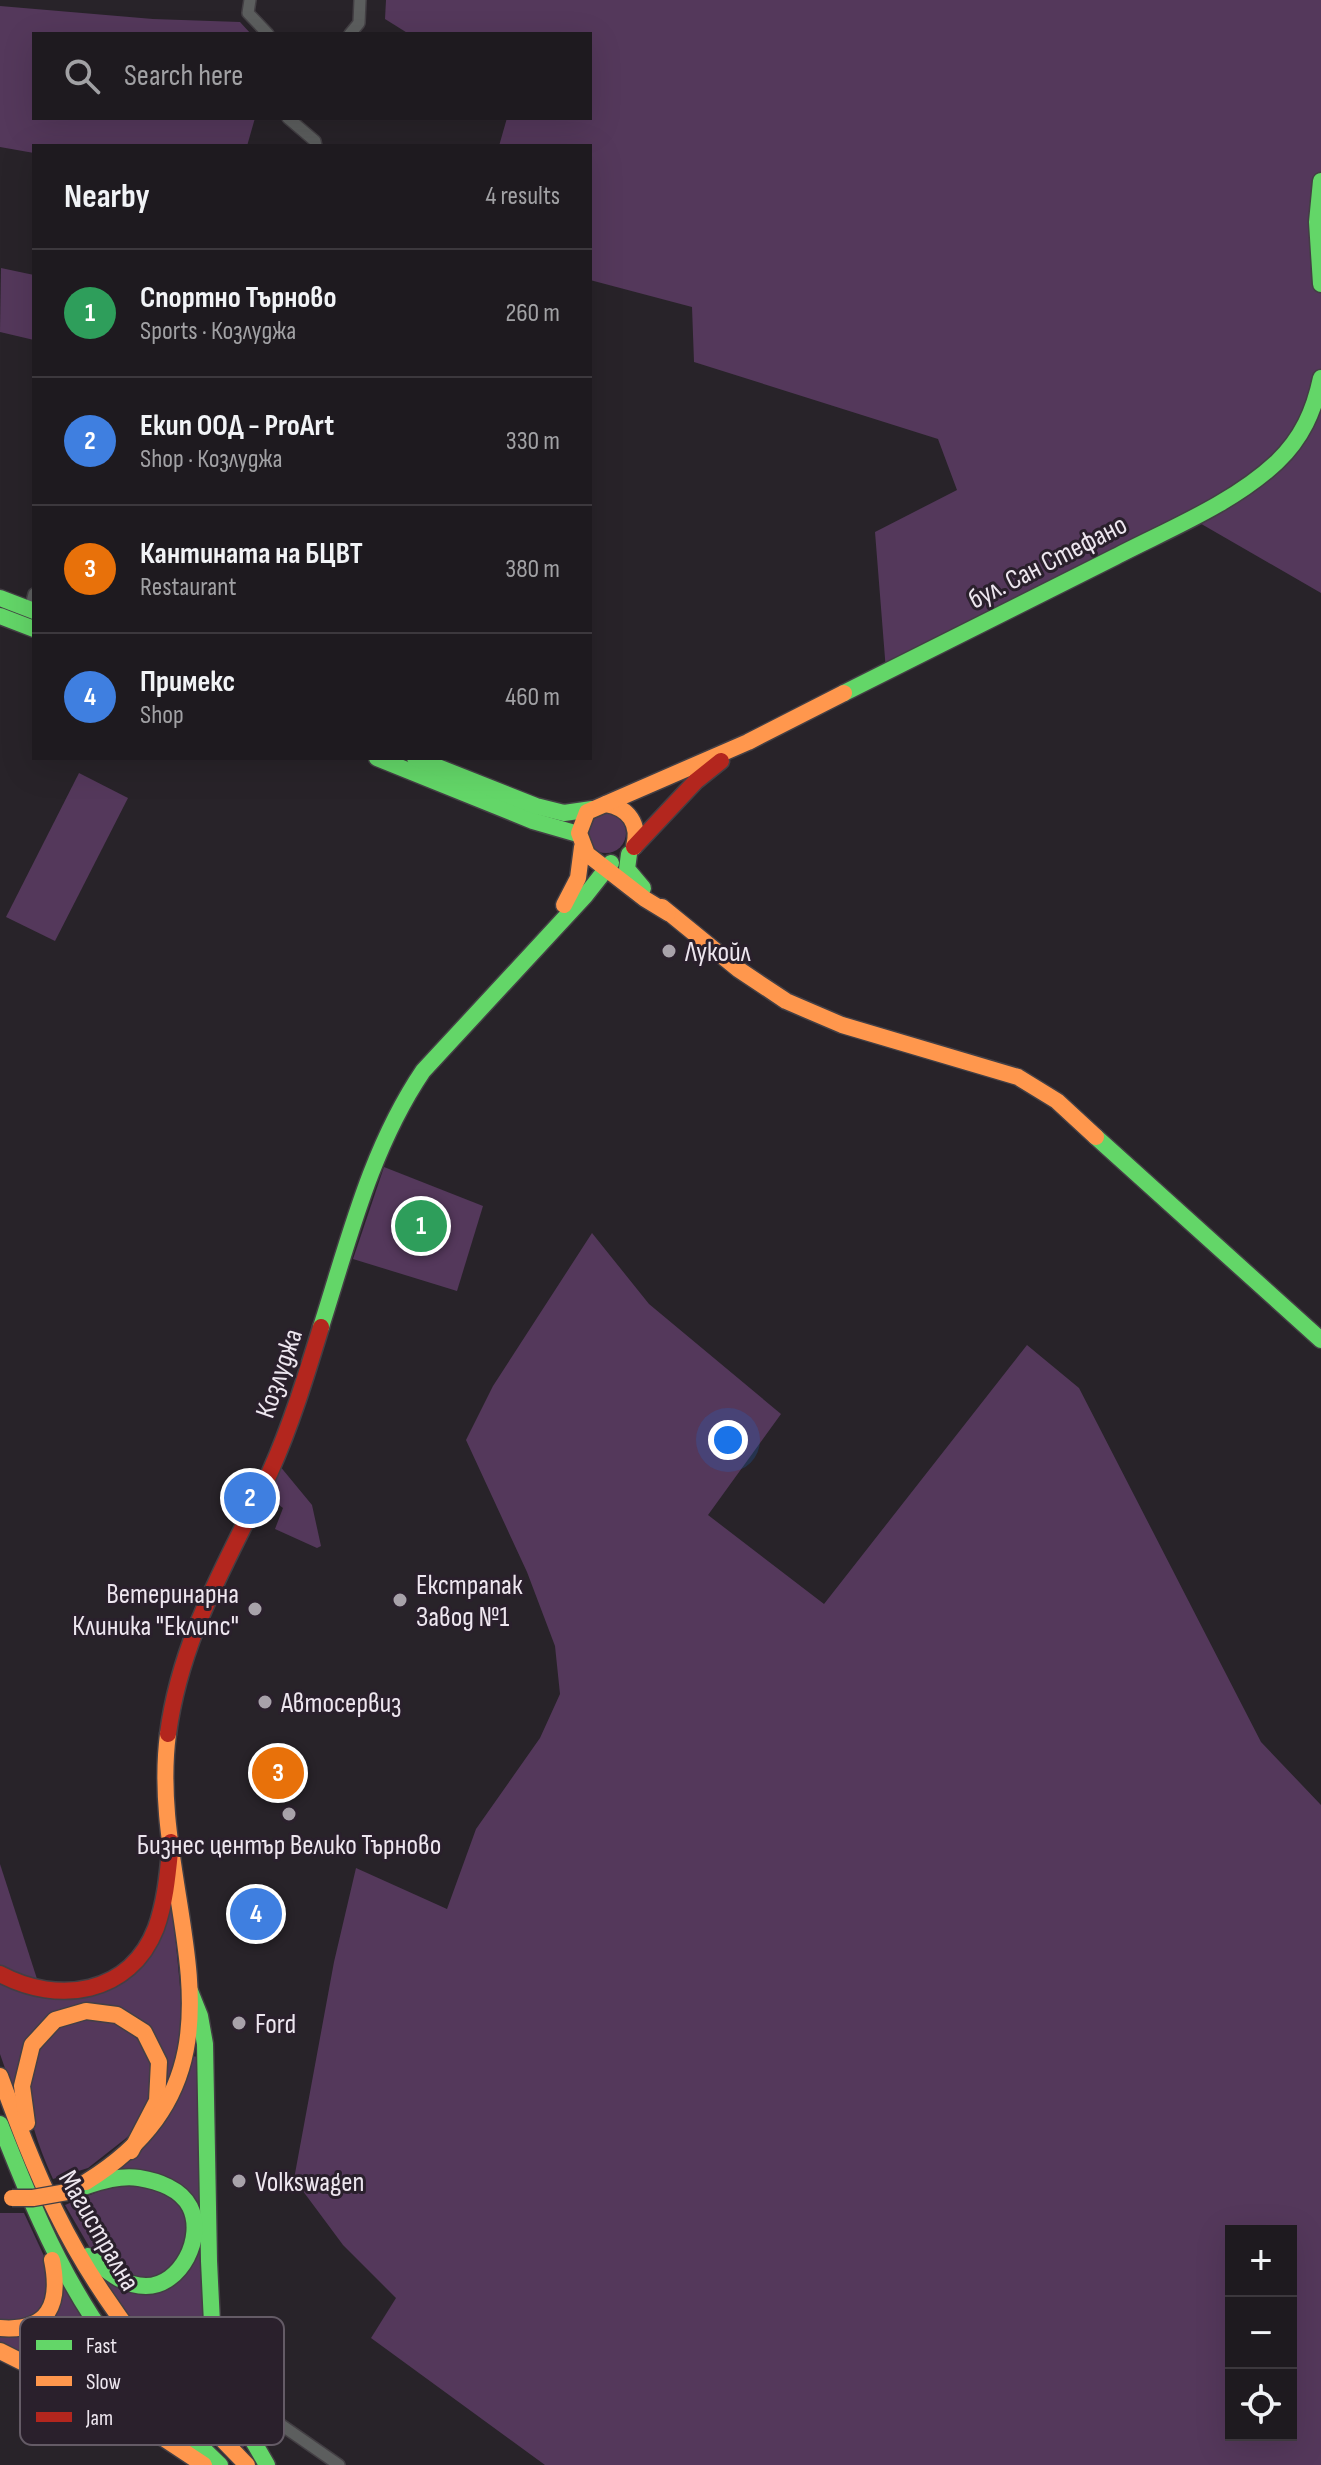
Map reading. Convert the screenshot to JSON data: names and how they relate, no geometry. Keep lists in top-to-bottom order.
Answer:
{
  "streets": {
    "main road": ["бул. Сан Стефано", "Козлуджа", "Магистрална"]
  },
  "crossings": [
    ["бул. Сан Стефано", "Козлуджа"]
  ],
  "places": [
    "Лукойл",
    "Екстрапак Завод №1",
    "Ветеринарна Клиника \"Еклипс\"",
    "Автосервиз",
    "Бизнес център Велико Търново",
    "Ford",
    "Volkswagen"
  ],
  "legend": ["Fast", "Slow", "Jam"],
  "page": {
    "search": "Search here",
    "heading": ["Nearby", "4 results"],
    "list": [
      {
        "mark": "1",
        "name": "Спортно Търново",
        "note": "Sports · Козлуджа",
        "value": "260 m"
      },
      {
        "mark": "2",
        "name": "Екип ООД - ProArt",
        "note": "Shop · Козлуджа",
        "value": "330 m"
      },
      {
        "mark": "3",
        "name": "Кантината на БЦВТ",
        "note": "Restaurant",
        "value": "380 m"
      },
      {
        "mark": "4",
        "name": "Примекс",
        "note": "Shop",
        "value": "460 m"
      }
    ],
    "pins": [
      "1",
      "2",
      "3",
      "4"
    ],
    "map_buttons": ["+", "−"]
  }
}
